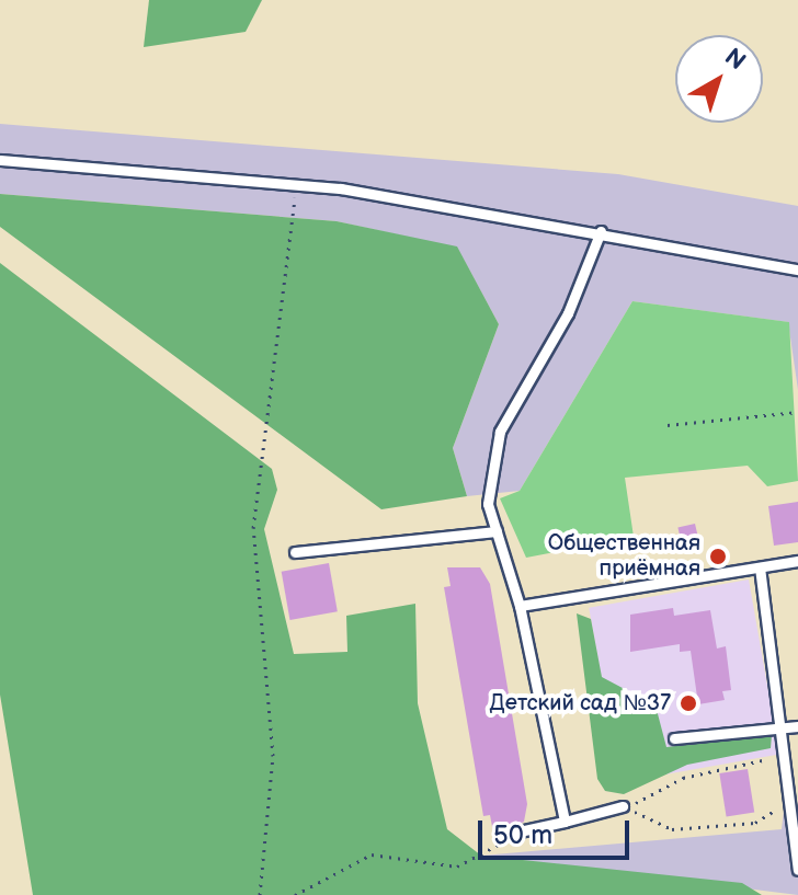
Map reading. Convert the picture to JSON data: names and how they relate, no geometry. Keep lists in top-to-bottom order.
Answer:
{
  "places": ["Общественная приёмная", "Детский сад №37"],
  "scale_bar": "50 m",
  "north": "top right"
}
